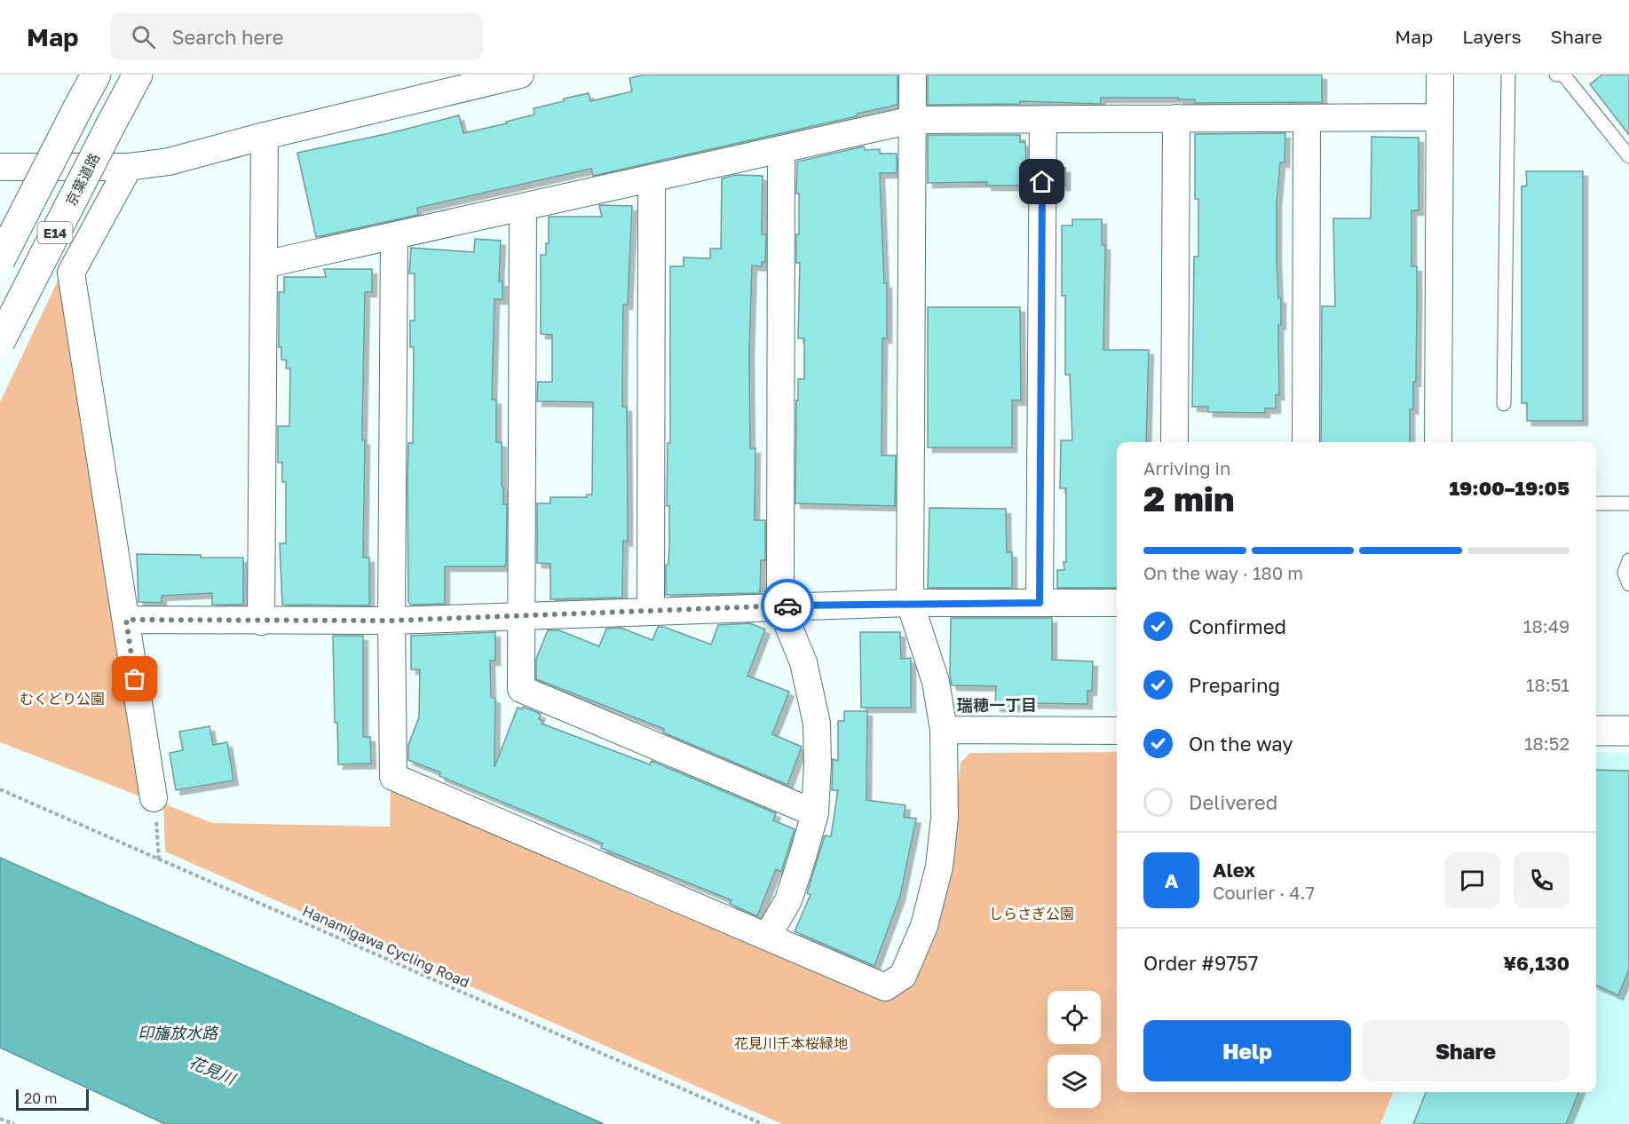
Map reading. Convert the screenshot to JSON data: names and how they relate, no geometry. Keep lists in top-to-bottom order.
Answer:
{
  "streets": {
    "main road": ["京葉道路", "E14"],
    "path": ["Hanamigawa Cycling Road"]
  },
  "districts": ["瑞穂一丁目"],
  "water": ["印旛放水路", "花見川"],
  "parks": ["むくどり公園", "しらさぎ公園", "花見川千本桜緑地"],
  "scale_bar": "20 m",
  "page": {
    "header": "Map",
    "search": "Search here",
    "nav": ["Map", "Layers", "Share"],
    "heading": ["2 min", "Arriving in", "19:00–19:05"],
    "panel": [
      "Alex",
      "Courier · 4.7",
      "Order #9757",
      "¥6,130"
    ],
    "bar": "On the way · 180 m",
    "list": [
      ["Confirmed", "18:49"],
      ["Preparing", "18:51"],
      ["On the way", "18:52"],
      "Delivered"
    ],
    "round": "A",
    "buttons": ["Help", "Share"],
    "scale": "20 m"
  }
}
